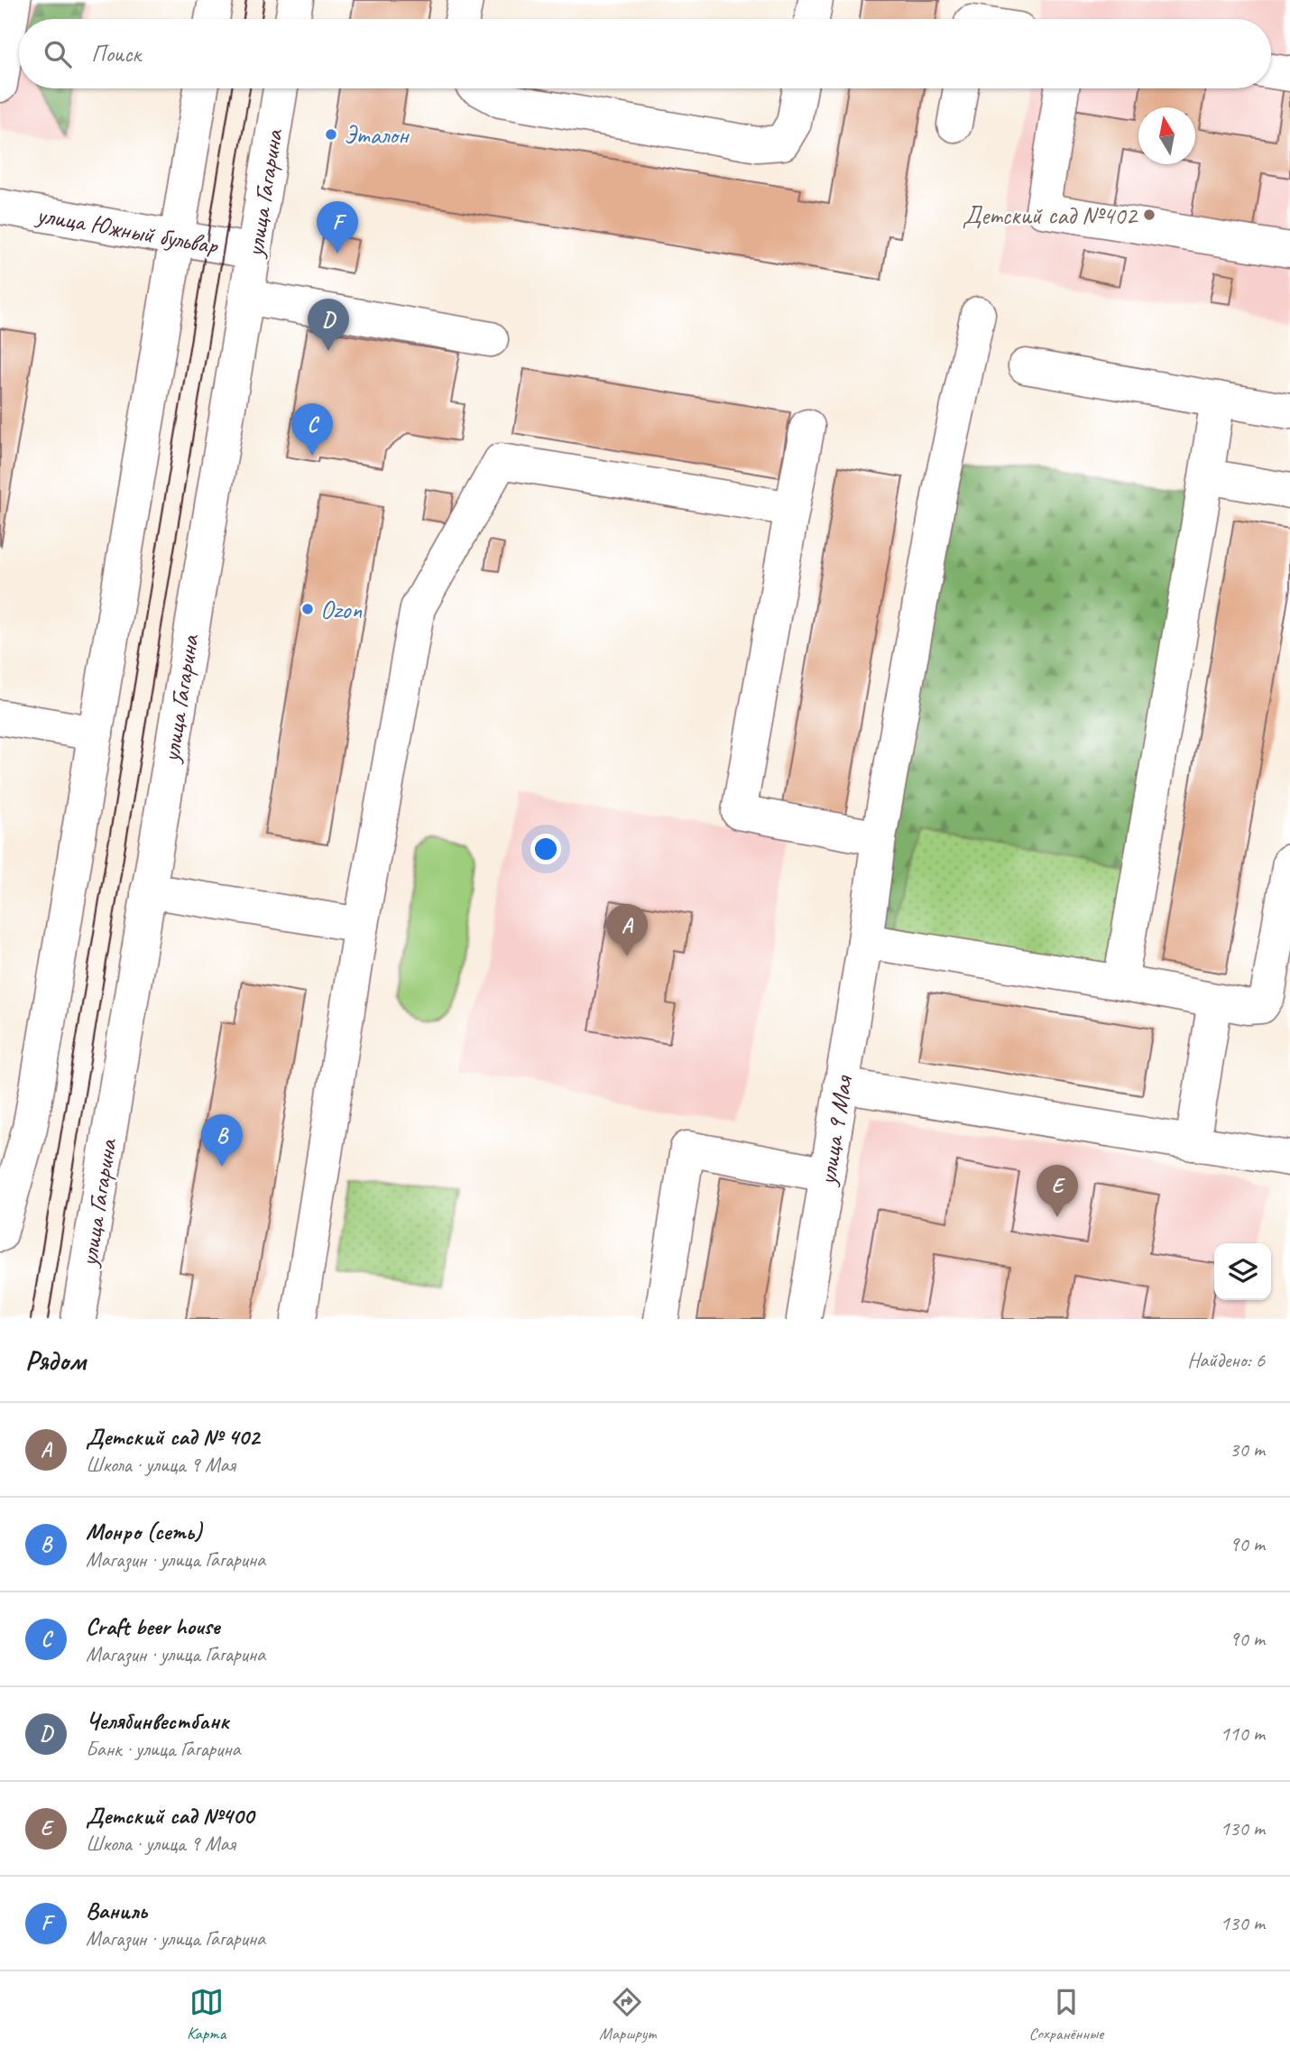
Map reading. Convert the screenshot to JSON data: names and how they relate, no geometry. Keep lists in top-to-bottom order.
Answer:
{
  "streets": {
    "main road": ["улица Гагарина", "улица Южный бульвар", "улица 9 Мая"]
  },
  "crossings": [
    ["улица Гагарина", "улица Южный бульвар"]
  ],
  "places": ["Эталон", "Детский сад №402", "Ozon"],
  "north": "top",
  "page": {
    "search": "Поиск",
    "pins": [
      "F",
      "D",
      "C",
      "A",
      "B",
      "E"
    ],
    "heading": ["Рядом", "Найдено: 6"],
    "list": [
      {
        "mark": "A",
        "name": "Детский сад № 402",
        "note": "Школа · улица 9 Мая",
        "value": "30 m"
      },
      {
        "mark": "B",
        "name": "Монро (сеть)",
        "note": "Магазин · улица Гагарина",
        "value": "90 m"
      },
      {
        "mark": "C",
        "name": "Craft beer house",
        "note": "Магазин · улица Гагарина",
        "value": "90 m"
      },
      {
        "mark": "D",
        "name": "Челябинвестбанк",
        "note": "Банк · улица Гагарина",
        "value": "110 m"
      },
      {
        "mark": "E",
        "name": "Детский сад №400",
        "note": "Школа · улица 9 Мая",
        "value": "130 m"
      },
      {
        "mark": "F",
        "name": "Ваниль",
        "note": "Магазин · улица Гагарина",
        "value": "130 m"
      }
    ],
    "nav": ["Карта", "Маршрут", "Сохранённые"]
  }
}
